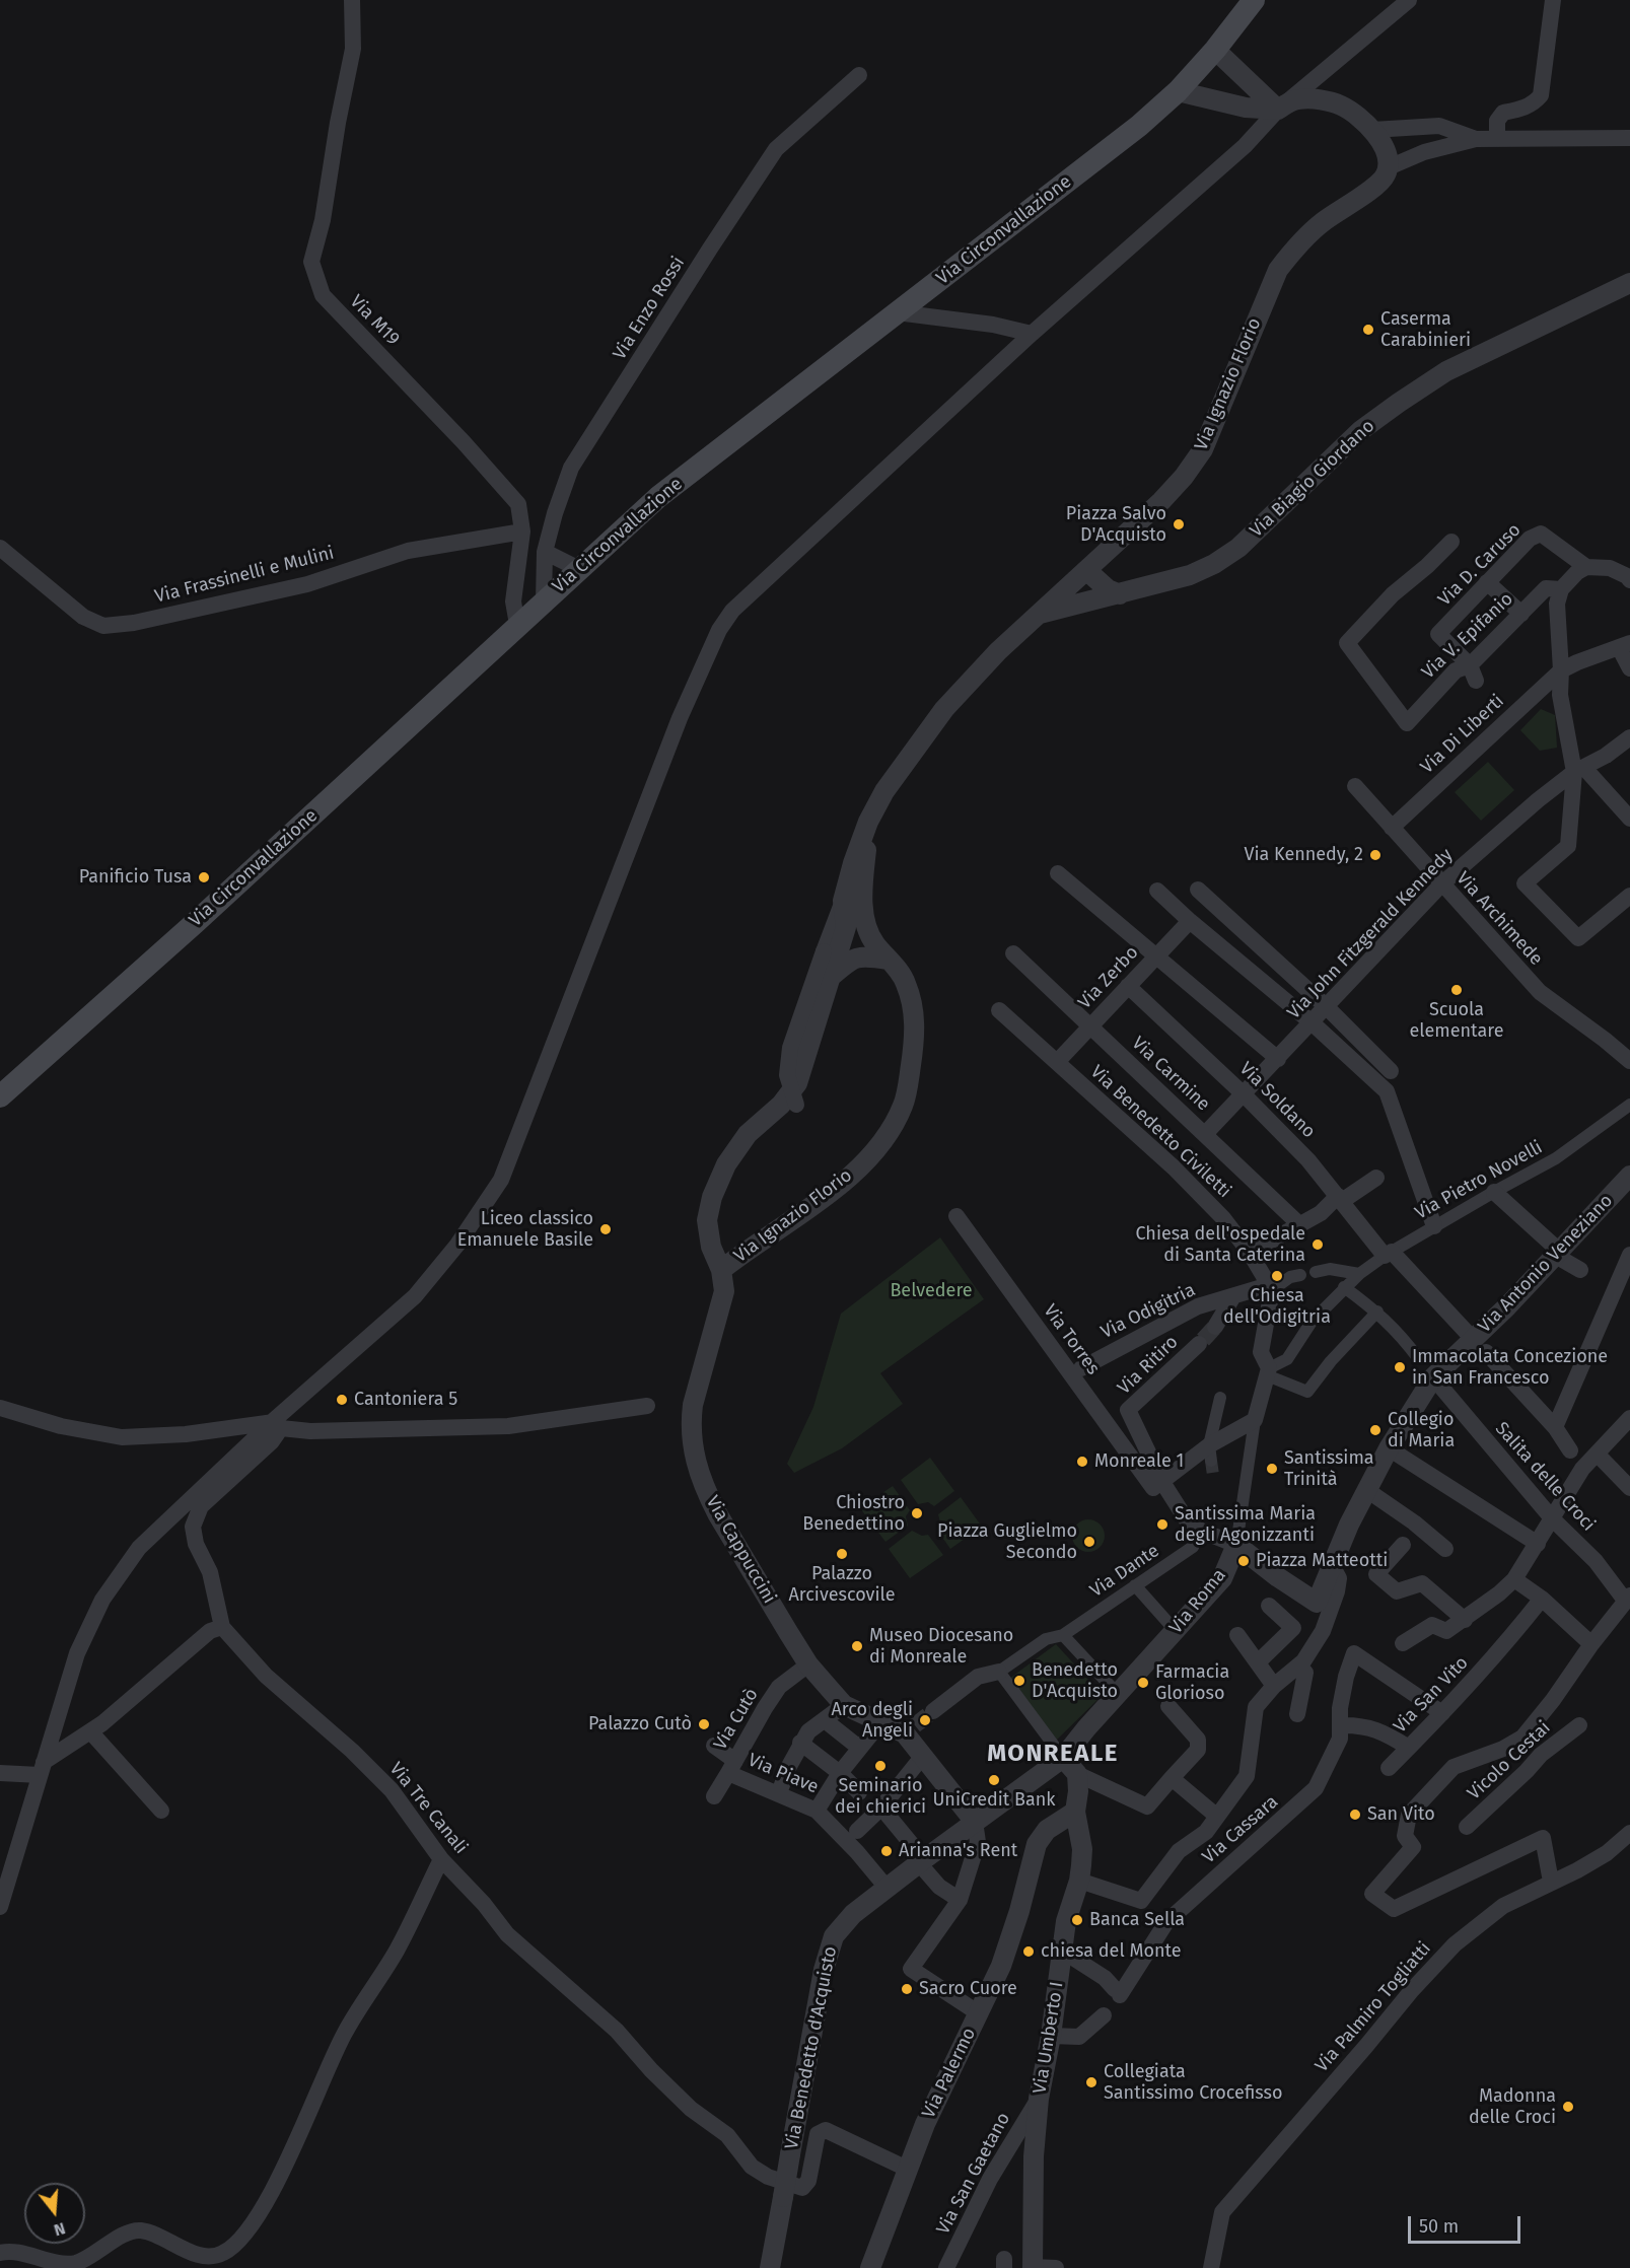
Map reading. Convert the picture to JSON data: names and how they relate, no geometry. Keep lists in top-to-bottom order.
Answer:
{
  "streets": {
    "main road": ["Via Circonvallazione"],
    "street": [
      "Via Enzo Rossi",
      "Via M19",
      "Via Ignazio Florio",
      "Via Biagio Giordano",
      "Via D. Caruso",
      "Via Frassinelli e Mulini",
      "Via V. Epifanio",
      "Via Di Liberti",
      "Via Archimede",
      "Via John Fitzgerald Kennedy",
      "Via Zerbo",
      "Via Carmine",
      "Via Soldano",
      "Via Benedetto Civiletti",
      "Via Pietro Novelli",
      "Via Antonio Veneziano",
      "Via Odigitria",
      "Via Torres",
      "Via Ritiro",
      "Salita delle Croci",
      "Via Cappuccini",
      "Via Dante",
      "Via Roma",
      "Via San Vito",
      "Via Cutò",
      "Vicolo Cestai",
      "Via Piave",
      "Via Tre Canali",
      "Via Cassara",
      "Via Palmiro Togliatti",
      "Via Umberto I",
      "Via Benedetto d'Acquisto",
      "Via Palermo",
      "Via San Gaetano"
    ]
  },
  "crossings": [
    ["Via Circonvallazione", "Via Enzo Rossi"],
    ["Via Circonvallazione", "Via M19"],
    ["Via M19", "Via Frassinelli e Mulini"],
    ["Via Ignazio Florio", "Via Biagio Giordano"],
    ["Via Ignazio Florio", "Via Cappuccini"],
    ["Via D. Caruso", "Via V. Epifanio"],
    ["Via Di Liberti", "Via Archimede"],
    ["Via Archimede", "Via John Fitzgerald Kennedy"],
    ["Via John Fitzgerald Kennedy", "Via Carmine"],
    ["Via John Fitzgerald Kennedy", "Via Soldano"],
    ["Via Zerbo", "Via Carmine"],
    ["Via Zerbo", "Via Soldano"],
    ["Via Zerbo", "Via Benedetto Civiletti"],
    ["Via Soldano", "Via Pietro Novelli"],
    ["Via Soldano", "Via Antonio Veneziano"],
    ["Via Benedetto Civiletti", "Via Odigitria"],
    ["Via Antonio Veneziano", "Salita delle Croci"],
    ["Via Antonio Veneziano", "Via Roma"],
    ["Via Torres", "Via Ritiro"],
    ["Via Cappuccini", "Via Cutò"],
    ["Via Roma", "Via Benedetto d'Acquisto"],
    ["Via San Vito", "Via Cassara"],
    ["Via Cutò", "Via Piave"],
    ["Via Piave", "Via Benedetto d'Acquisto"],
    ["Via Tre Canali", "Via Benedetto d'Acquisto"],
    ["Via Cassara", "Via Umberto I"],
    ["Via Umberto I", "Via Palermo"],
    ["Via Umberto I", "Via San Gaetano"]
  ],
  "districts": ["MONREALE"],
  "parks": ["Belvedere"],
  "places": [
    "Caserma Carabinieri",
    "Piazza Salvo D'Acquisto",
    "Via Kennedy, 2",
    "Panificio Tusa",
    "Scuola elementare",
    "Liceo classico Emanuele Basile",
    "Chiesa dell'ospedale di Santa Caterina",
    "Chiesa dell'Odigitria",
    "Immacolata Concezione in San Francesco",
    "Cantoniera 5",
    "Collegio di Maria",
    "Monreale 1",
    "Santissima Trinità",
    "Chiostro Benedettino",
    "Santissima Maria degli Agonizzanti",
    "Piazza Guglielmo Secondo",
    "Palazzo Arcivescovile",
    "Piazza Matteotti",
    "Museo Diocesano di Monreale",
    "Benedetto D'Acquisto",
    "Farmacia Glorioso",
    "Arco degli Angeli",
    "Palazzo Cutò",
    "Seminario dei chierici",
    "UniCredit Bank",
    "San Vito",
    "Arianna's Rent",
    "Banca Sella",
    "chiesa del Monte",
    "Sacro Cuore",
    "Collegiata Santissimo Crocefisso",
    "Madonna delle Croci"
  ],
  "scale_bar": "50 m",
  "north": "bottom"
}
